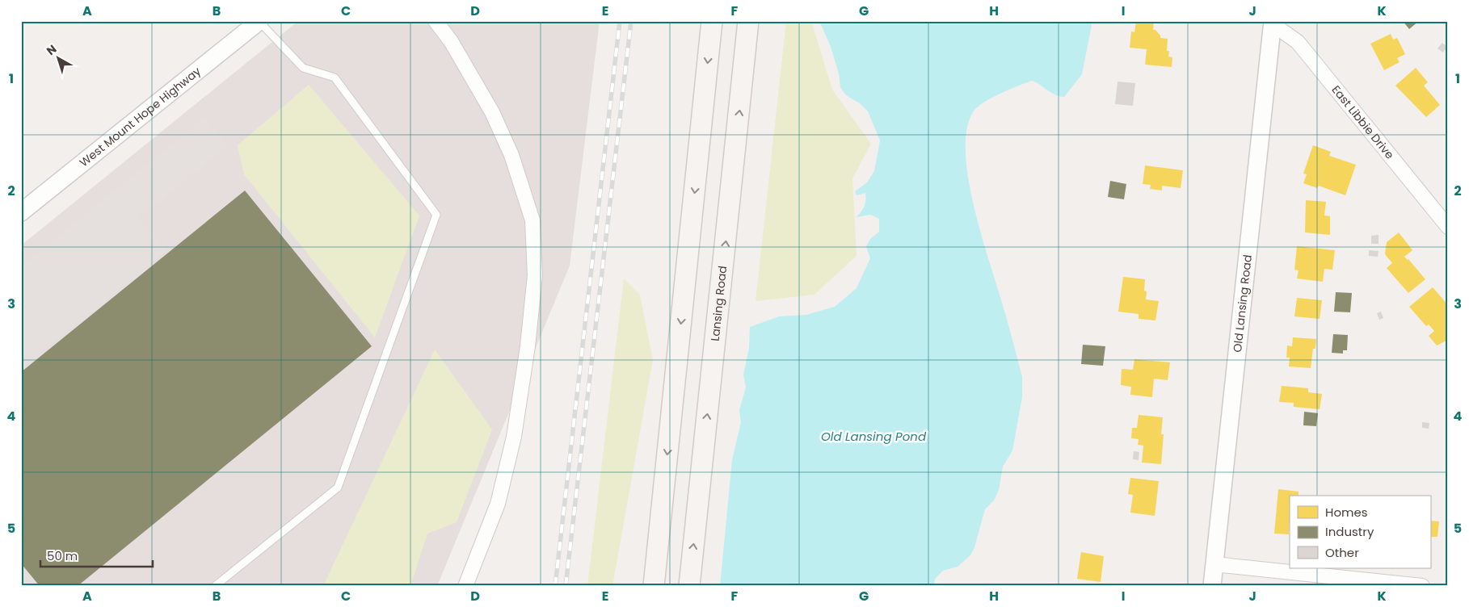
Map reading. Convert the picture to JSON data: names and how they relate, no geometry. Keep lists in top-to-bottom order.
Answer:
{
  "streets": {
    "main road": ["Lansing Road"],
    "street": ["West Mount Hope Highway", "East Libbie Drive", "Old Lansing Road"]
  },
  "crossings": [
    ["East Libbie Drive", "Old Lansing Road"]
  ],
  "water": ["Old Lansing Pond"],
  "legend": ["Homes", "Industry", "Other"],
  "scale_bar": "50 m",
  "north": "top left",
  "grid": {
    "columns": [
      "A",
      "B",
      "C",
      "D",
      "E",
      "F",
      "G",
      "H",
      "I",
      "J",
      "K"
    ],
    "rows": [
      "1",
      "2",
      "3",
      "4",
      "5"
    ]
  }
}
